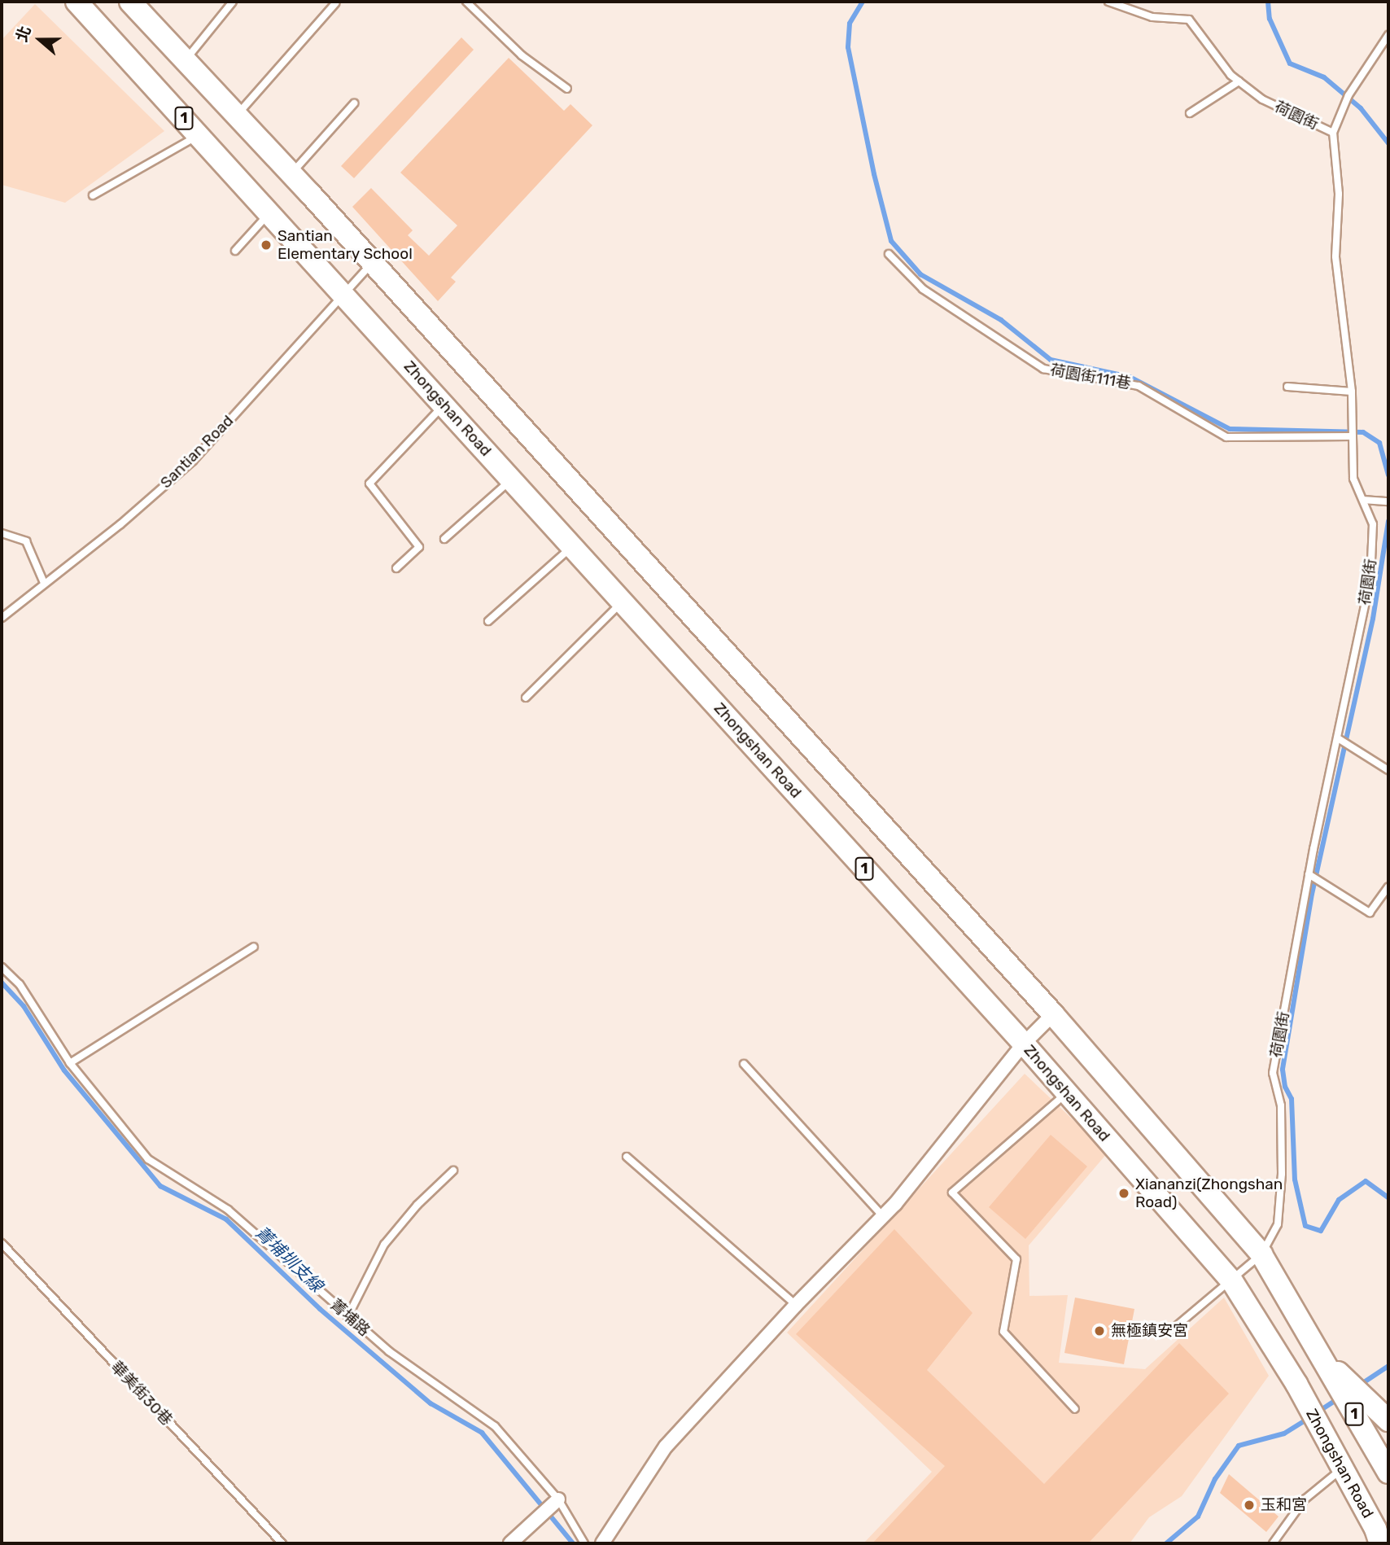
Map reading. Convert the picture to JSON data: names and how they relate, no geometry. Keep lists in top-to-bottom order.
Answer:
{
  "streets": {
    "main road": ["1", "Zhongshan Road"],
    "lane": [
      "荷園街",
      "荷園街111巷",
      "Santian Road",
      "菁埔路",
      "華美街30巷"
    ]
  },
  "crossings": [
    ["荷園街", "1"],
    ["荷園街", "荷園街111巷"],
    ["荷園街", "Zhongshan Road"],
    ["1", "Santian Road"],
    ["Zhongshan Road", "Santian Road"]
  ],
  "water": ["菁埔圳支線"],
  "places": [
    "Santian Elementary School",
    "Xiananzi(Zhongshan Road)",
    "無極鎮安宮",
    "玉和宮"
  ],
  "north": "left"
}
